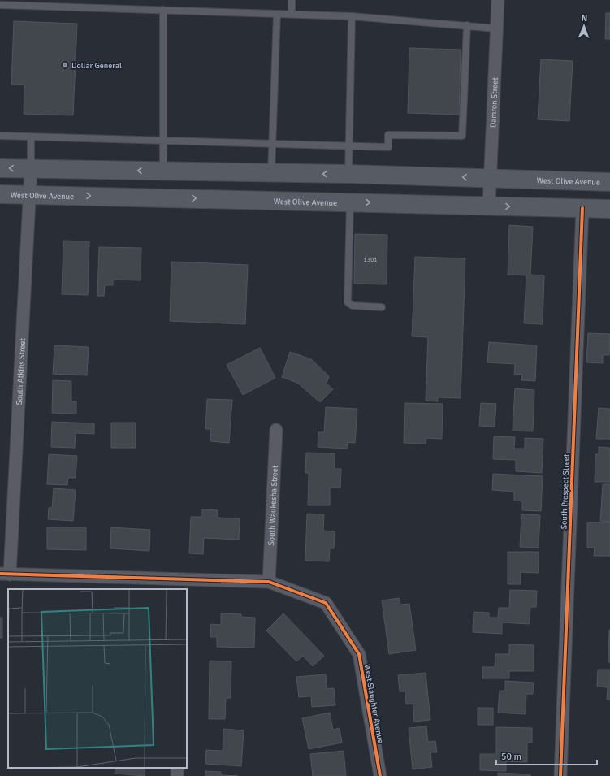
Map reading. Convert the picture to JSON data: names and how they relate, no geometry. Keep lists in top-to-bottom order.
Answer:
{
  "streets": {
    "main road": ["West Olive Avenue"],
    "street": [
      "Damron Street",
      "South Atkins Street",
      "South Prospect Street",
      "South Waukesha Street",
      "West Slaughter Avenue"
    ]
  },
  "crossings": [
    ["Damron Street", "West Olive Avenue"],
    ["West Olive Avenue", "South Atkins Street"],
    ["West Olive Avenue", "South Prospect Street"],
    ["South Atkins Street", "West Slaughter Avenue"],
    ["South Waukesha Street", "West Slaughter Avenue"]
  ],
  "places": ["Dollar General"],
  "house_numbers": ["1301"],
  "scale_bar": "50 m",
  "north": "top"
}
